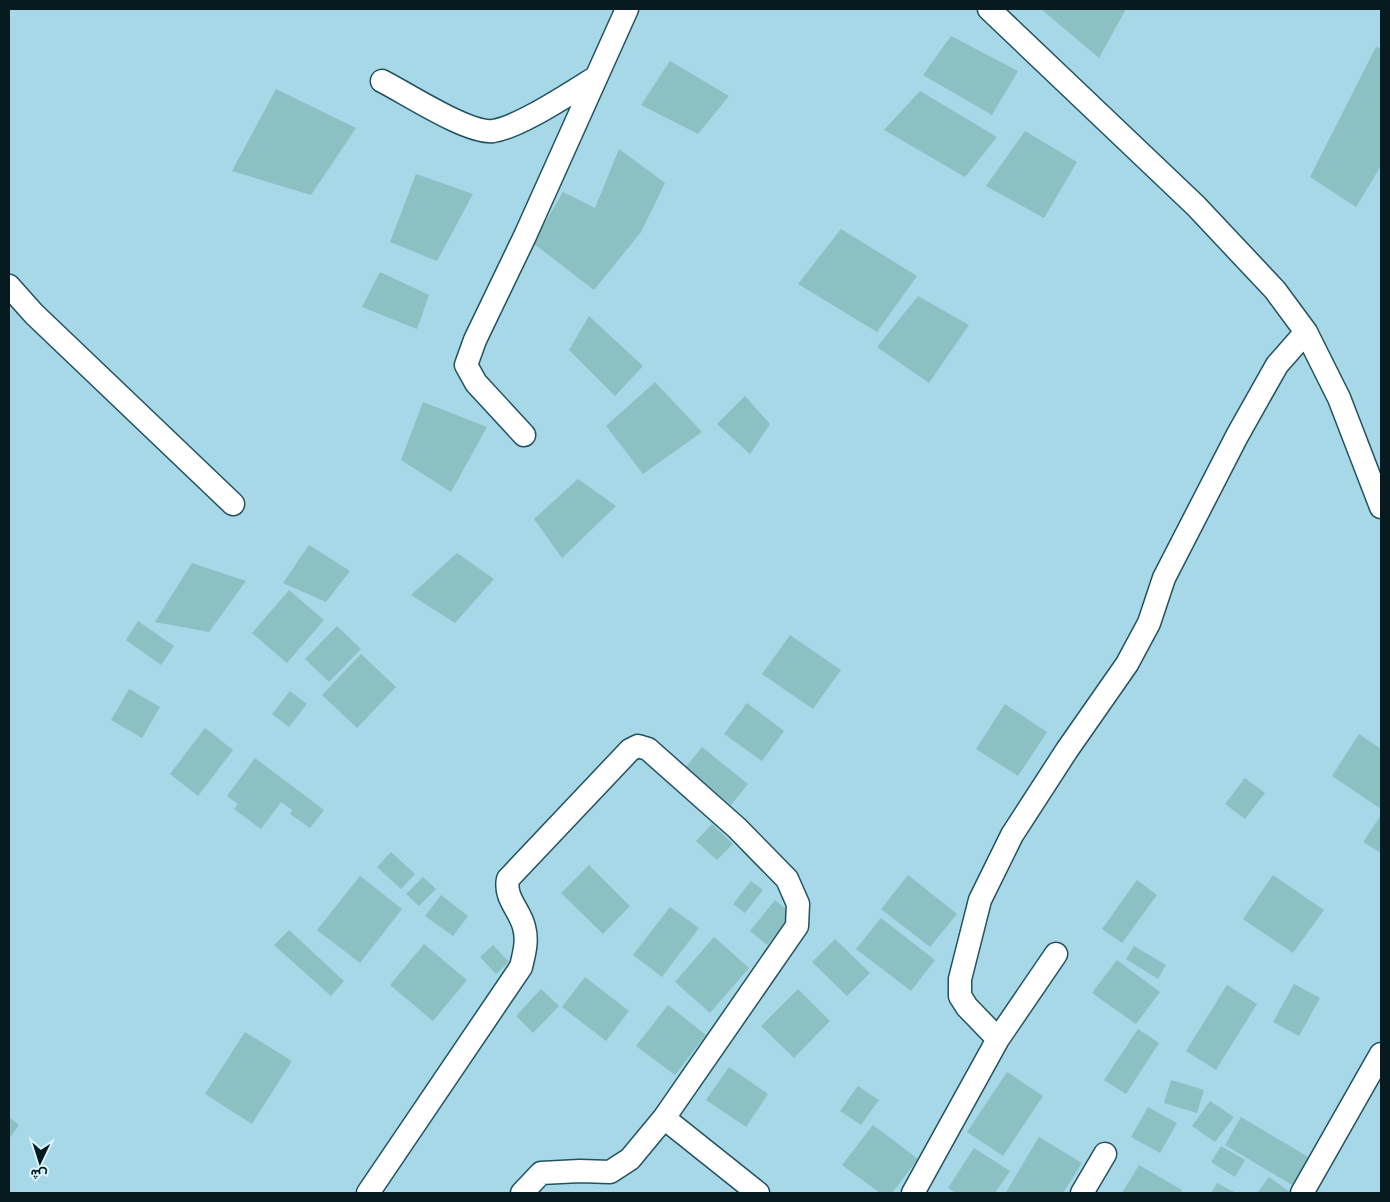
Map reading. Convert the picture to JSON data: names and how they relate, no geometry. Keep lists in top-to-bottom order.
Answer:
{
  "north": "bottom"
}
